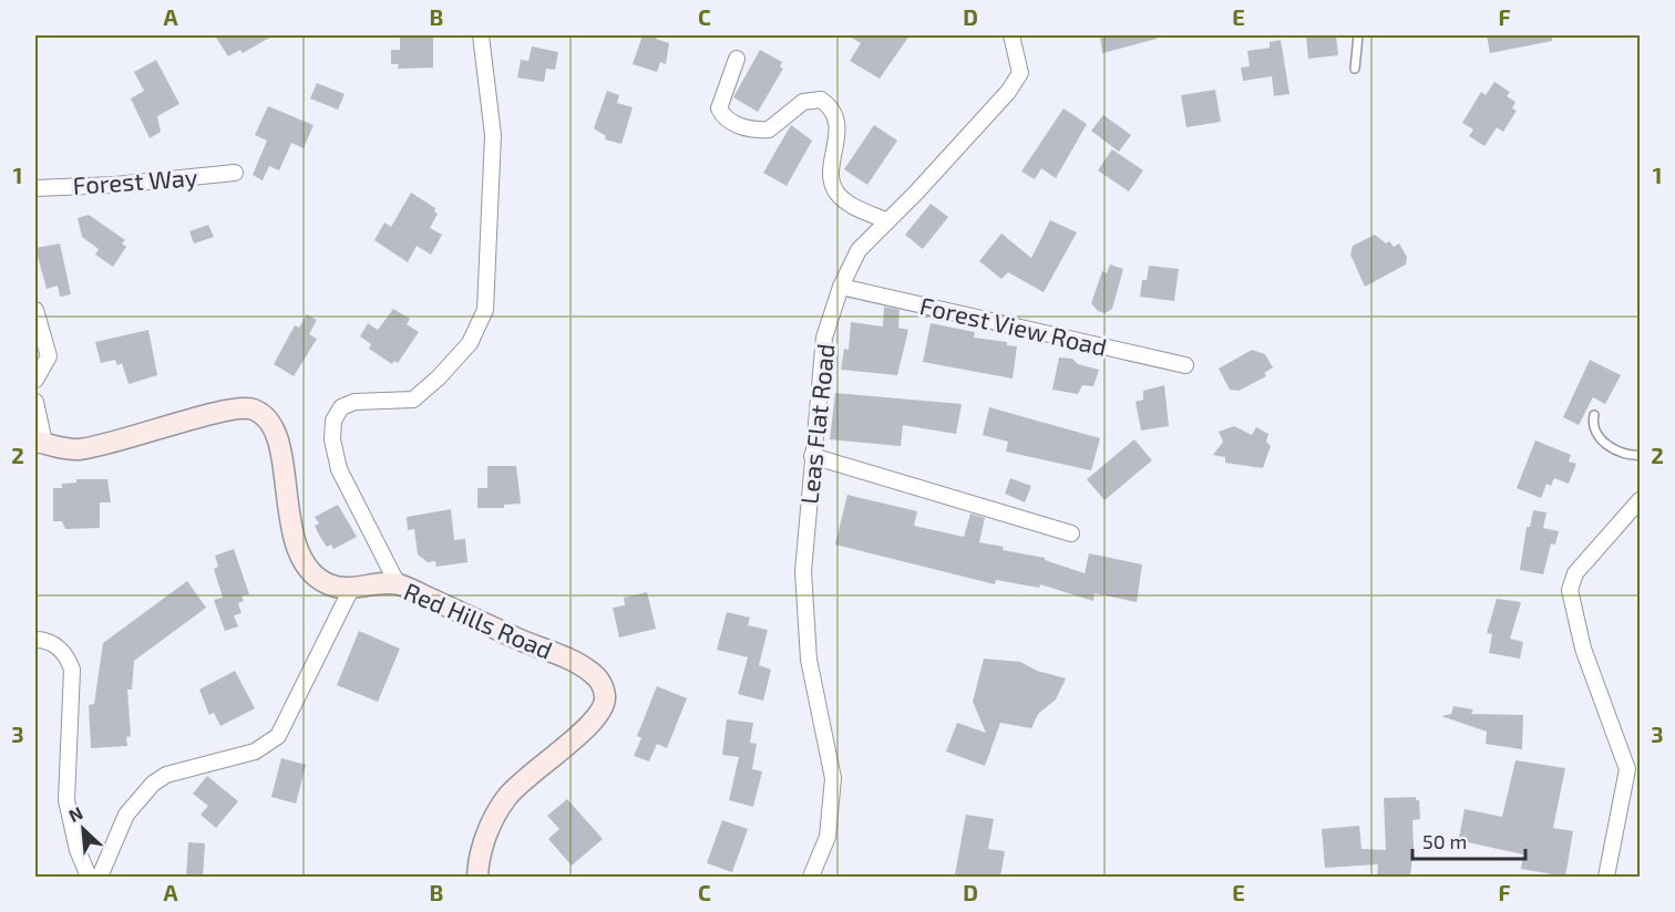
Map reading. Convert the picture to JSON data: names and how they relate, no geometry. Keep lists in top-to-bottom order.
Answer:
{
  "streets": {
    "main road": ["Red Hills Road"],
    "street": ["Forest Way", "Forest View Road", "Leas Flat Road"]
  },
  "crossings": [
    ["Forest View Road", "Leas Flat Road"]
  ],
  "scale_bar": "50 m",
  "north": "top left",
  "grid": {
    "columns": [
      "A",
      "B",
      "C",
      "D",
      "E",
      "F"
    ],
    "rows": ["1", "2", "3"]
  }
}
